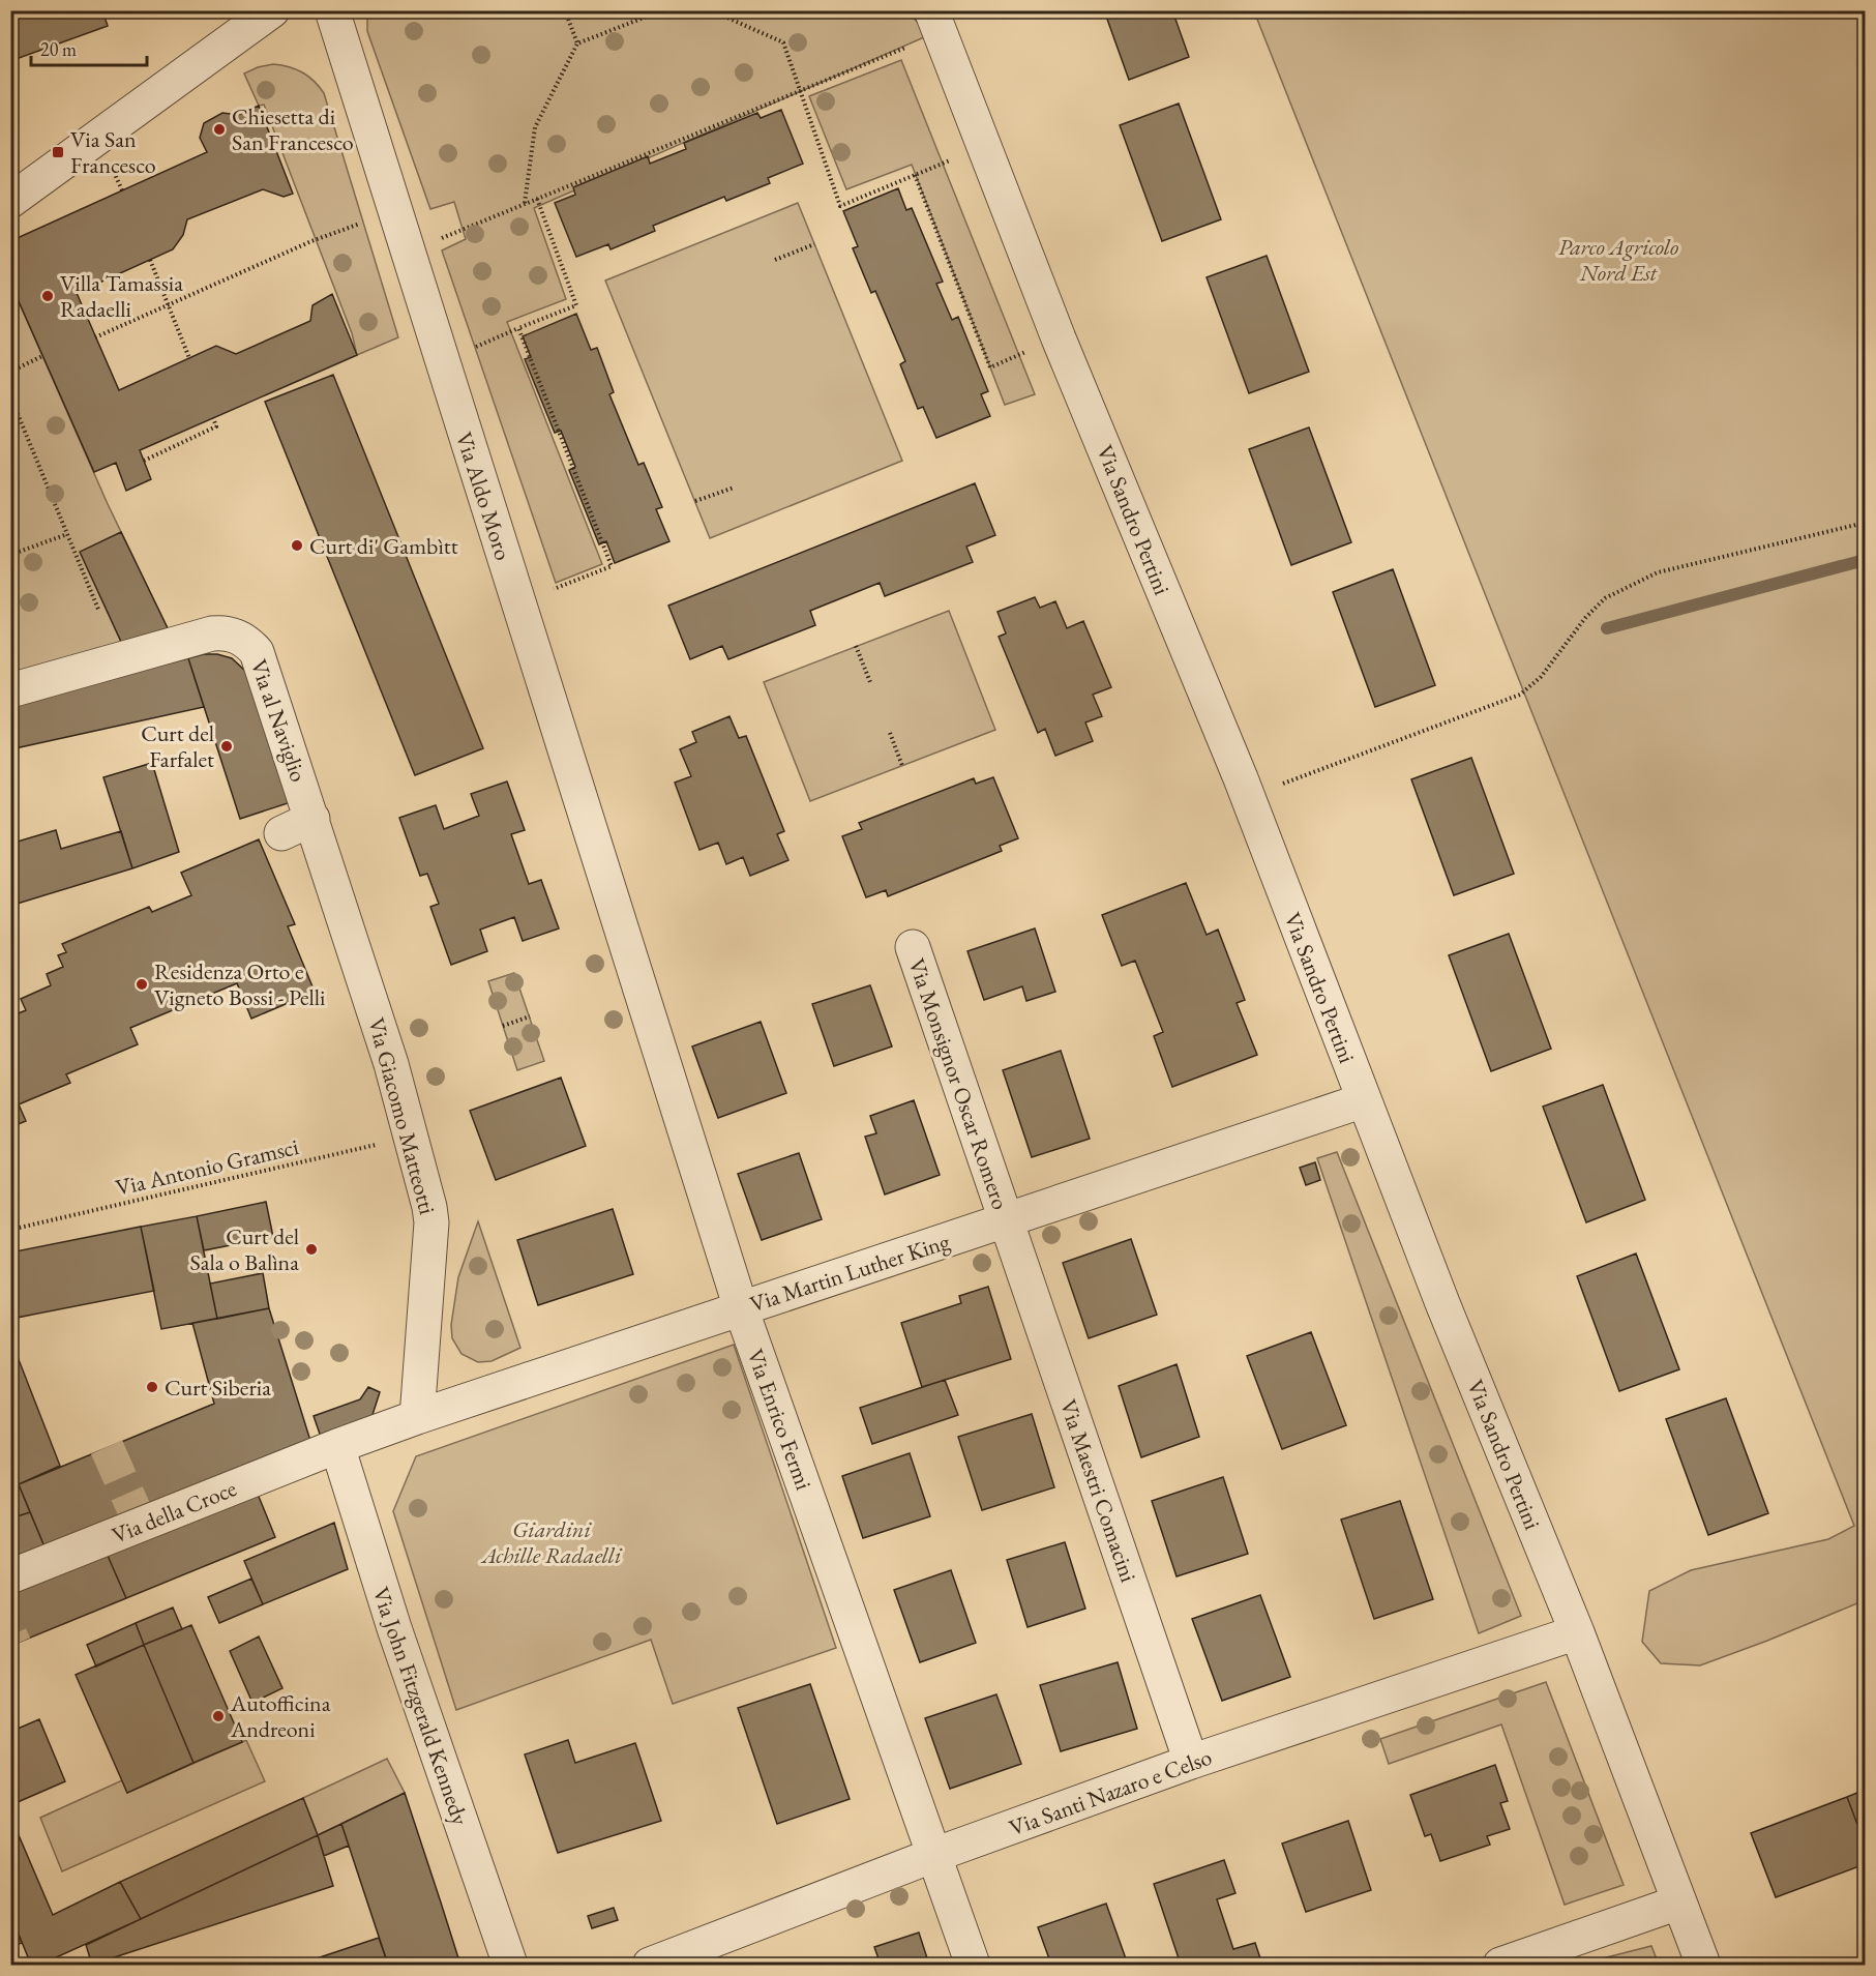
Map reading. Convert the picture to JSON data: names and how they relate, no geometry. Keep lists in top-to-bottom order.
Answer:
{
  "streets": {
    "street": [
      "Via Aldo Moro",
      "Via Sandro Pertini",
      "Via al Naviglio",
      "Via Monsignor Oscar Romero",
      "Via Giacomo Matteotti",
      "Via Martin Luther King",
      "Via Enrico Fermi",
      "Via Maestri Comacini",
      "Via della Croce",
      "Via John Fitzgerald Kennedy",
      "Via Santi Nazaro e Celso"
    ],
    "path": ["Via Antonio Gramsci"]
  },
  "crossings": [
    ["Via Aldo Moro", "Via Enrico Fermi"],
    ["Via Sandro Pertini", "Via Martin Luther King"],
    ["Via Sandro Pertini", "Via Santi Nazaro e Celso"],
    ["Via al Naviglio", "Via Giacomo Matteotti"],
    ["Via Monsignor Oscar Romero", "Via Martin Luther King"],
    ["Via Monsignor Oscar Romero", "Via Maestri Comacini"],
    ["Via Giacomo Matteotti", "Via Antonio Gramsci"],
    ["Via Giacomo Matteotti", "Via Martin Luther King"],
    ["Via Martin Luther King", "Via Enrico Fermi"],
    ["Via Martin Luther King", "Via Maestri Comacini"],
    ["Via Martin Luther King", "Via della Croce"],
    ["Via Martin Luther King", "Via John Fitzgerald Kennedy"],
    ["Via Enrico Fermi", "Via Santi Nazaro e Celso"],
    ["Via Maestri Comacini", "Via Santi Nazaro e Celso"],
    ["Via della Croce", "Via John Fitzgerald Kennedy"]
  ],
  "parks": ["Parco Agricolo Nord Est", "Giardini Achille Radaelli"],
  "places": {
    "other": [
      "Chiesetta di San Francesco",
      "Villa Tamassia Radaelli",
      "Curt di' Gambìtt",
      "Curt del Farfalet",
      "Residenza Orto e Vigneto Bossi - Pelli",
      "Curt del Sala o Balìna",
      "Curt Siberia",
      "Autofficina Andreoni"
    ],
    "transit": ["Via San Francesco"]
  },
  "scale_bar": "20 m"
}
